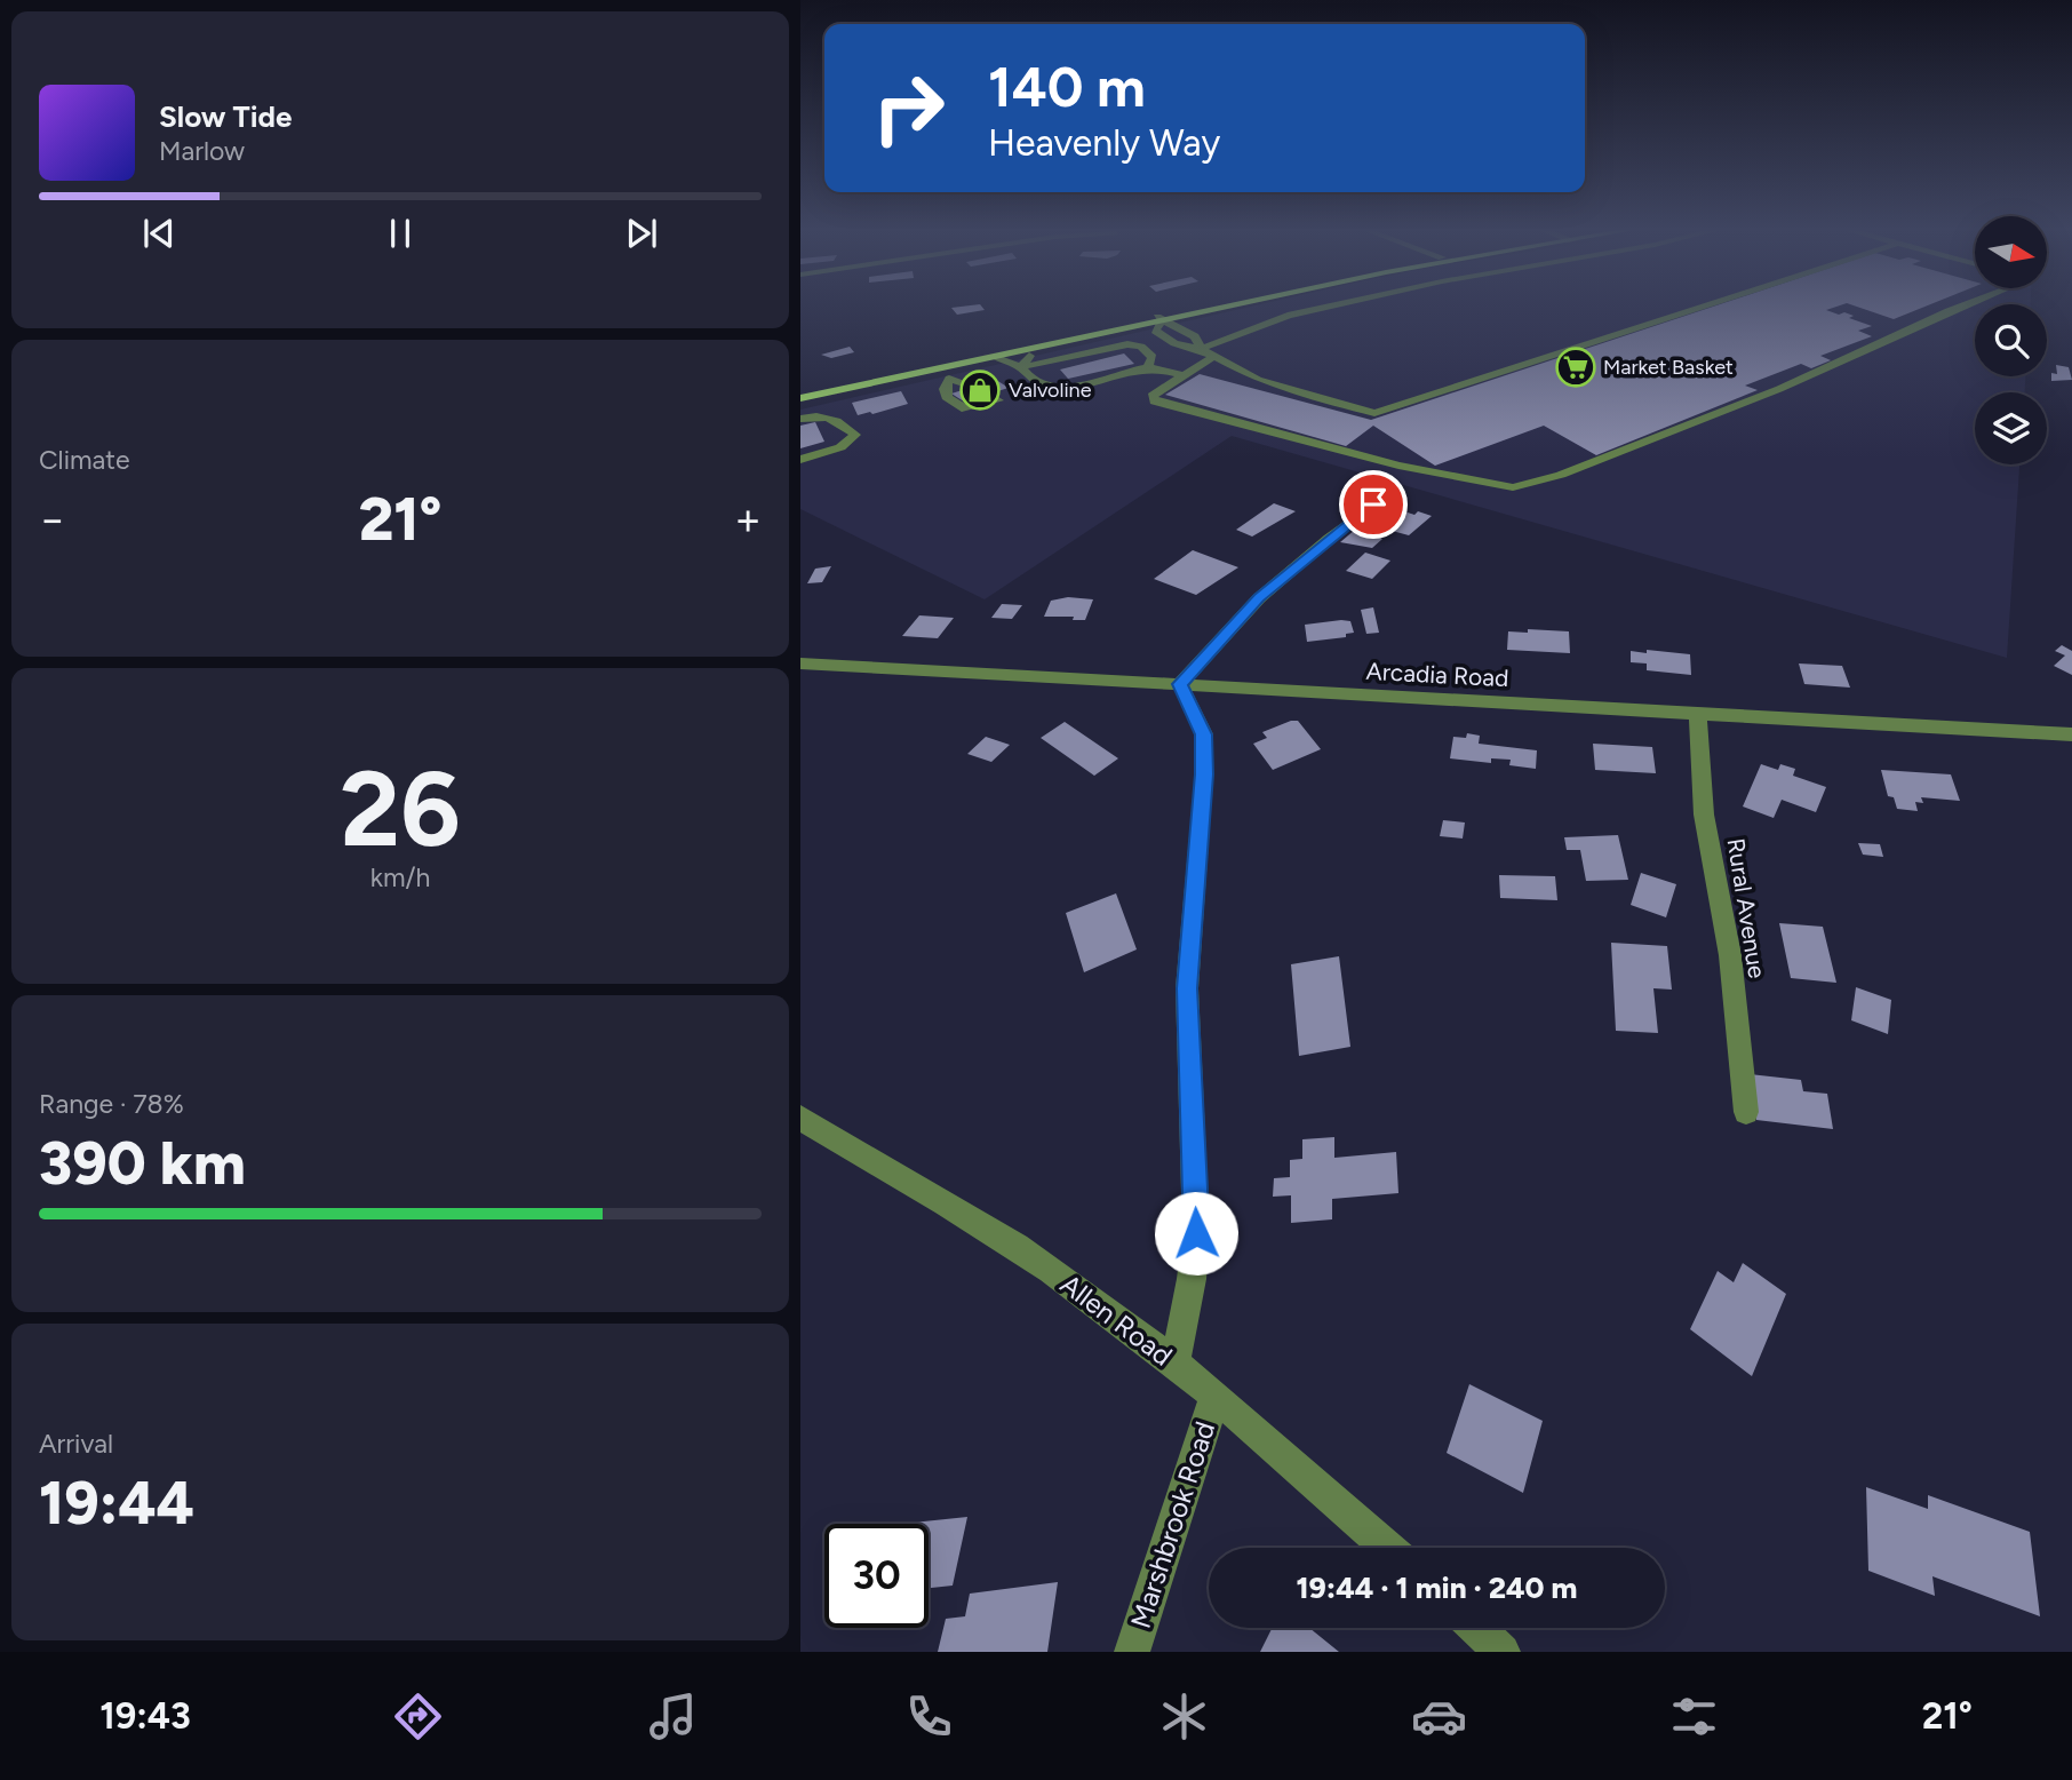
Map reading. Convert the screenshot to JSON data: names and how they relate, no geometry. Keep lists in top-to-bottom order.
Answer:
{
  "streets": {
    "street": [
      "Arcadia Road",
      "Rural Avenue",
      "Allen Road",
      "Marshbrook Road"
    ]
  },
  "crossings": [
    ["Arcadia Road", "Rural Avenue"],
    ["Allen Road", "Marshbrook Road"]
  ],
  "places": {
    "supermarket": ["Market Basket"],
    "shop": ["Valvoline"]
  },
  "north": "right",
  "page": {
    "turn": ["140 m", "Heavenly Way"],
    "song": ["Slow Tide", "Marlow"],
    "tile": [
      "Climate",
      ["26", "km/h"],
      ["Range · 78%", "390 km"],
      ["Arrival", "19:44"]
    ],
    "heat": ["−", "21°", "+"],
    "limit": "30",
    "trip": "19:44 · 1 min · 240 m",
    "tabs": ["19:43", "21°"]
  }
}
